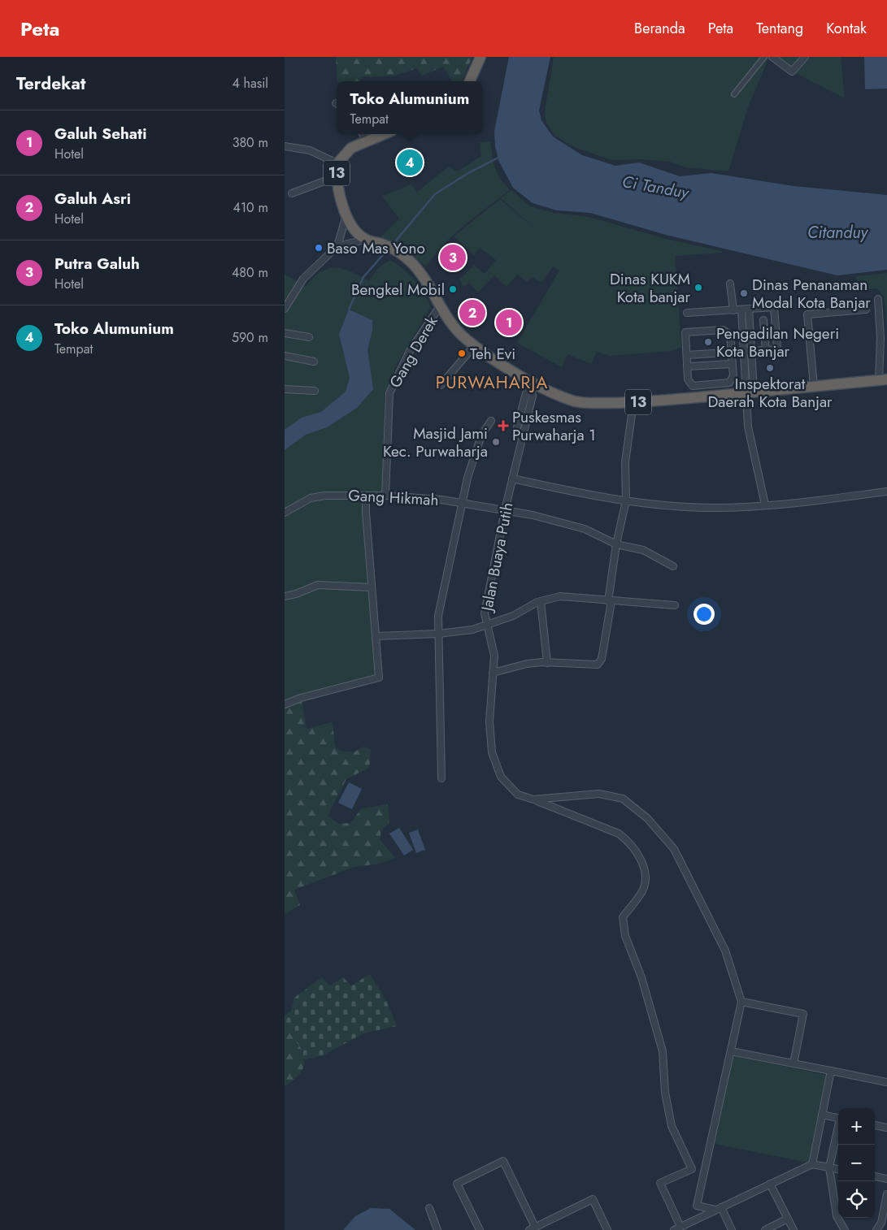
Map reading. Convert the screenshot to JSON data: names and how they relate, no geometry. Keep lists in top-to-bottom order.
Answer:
{
  "streets": {
    "highway": ["13"],
    "street": ["Gang Derek", "Gang Hikmah", "Jalan Buaya Putih"]
  },
  "crossings": [
    ["13", "Gang Derek"],
    ["13", "Jalan Buaya Putih"],
    ["Gang Derek", "Gang Hikmah"],
    ["Gang Hikmah", "Jalan Buaya Putih"]
  ],
  "districts": ["PURWAHARJA"],
  "water": ["Ci Tanduy", "Citanduy"],
  "places": {
    "other": [
      "Baso Mas Yono",
      "Dinas KUKM Kota banjar",
      "Bengkel Mobil",
      "Dinas Penanaman Modal Kota Banjar",
      "Pengadilan Negeri Kota Banjar",
      "Teh Evi",
      "Inspektorat Daerah Kota Banjar",
      "Masjid Jami Kec. Purwaharja"
    ],
    "health": ["Puskesmas Purwaharja 1"]
  },
  "page": {
    "header": "Peta",
    "nav": [
      "Beranda",
      "Peta",
      "Tentang",
      "Kontak"
    ],
    "heading": ["Terdekat", "4 hasil"],
    "popup": ["Toko Alumunium", "Tempat"],
    "list": [
      {
        "mark": "1",
        "name": "Galuh Sehati",
        "note": "Hotel",
        "value": "380 m"
      },
      {
        "mark": "2",
        "name": "Galuh Asri",
        "note": "Hotel",
        "value": "410 m"
      },
      {
        "mark": "3",
        "name": "Putra Galuh",
        "note": "Hotel",
        "value": "480 m"
      },
      {
        "mark": "4",
        "name": "Toko Alumunium",
        "note": "Tempat",
        "value": "590 m"
      }
    ],
    "pins": [
      "4",
      "3",
      "2",
      "1"
    ],
    "map_buttons": ["+", "−"]
  }
}
